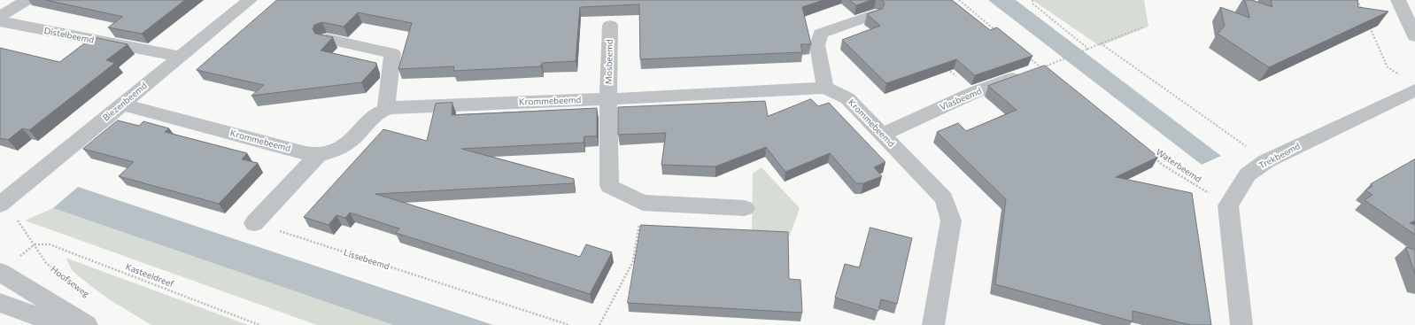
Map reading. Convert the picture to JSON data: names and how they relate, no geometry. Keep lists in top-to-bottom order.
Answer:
{
  "streets": {
    "street": [
      "Distelbeemd",
      "Mosbeemd",
      "Vlasbeemd",
      "Krommebeemd",
      "Biezenbeemd",
      "Trekbeemd"
    ],
    "path": [
      "Waterbeemd",
      "Lissebeemd",
      "Kasteeldreef",
      "Hoofseweg"
    ]
  },
  "crossings": [
    ["Distelbeemd", "Biezenbeemd"],
    ["Mosbeemd", "Krommebeemd"],
    ["Vlasbeemd", "Krommebeemd"],
    ["Krommebeemd", "Biezenbeemd"],
    ["Trekbeemd", "Waterbeemd"],
    ["Kasteeldreef", "Hoofseweg"]
  ]
}
